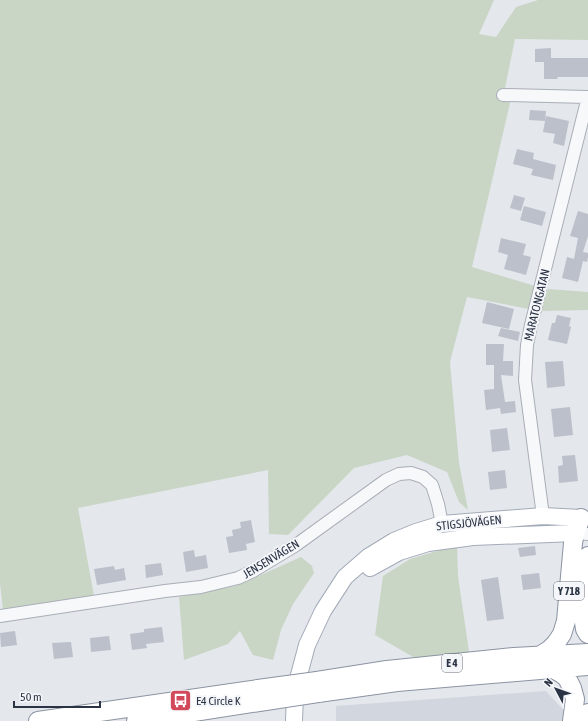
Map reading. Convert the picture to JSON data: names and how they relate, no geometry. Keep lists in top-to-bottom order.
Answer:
{
  "streets": {
    "highway": ["Y 718", "E 4"],
    "main road": ["STIGSJÖVÄGEN"],
    "street": ["MARATONGATAN", "JENSENVÄGEN"]
  },
  "crossings": [
    ["MARATONGATAN", "STIGSJÖVÄGEN"],
    ["STIGSJÖVÄGEN", "JENSENVÄGEN"],
    ["STIGSJÖVÄGEN", "Y 718"],
    ["Y 718", "E 4"]
  ],
  "places": {
    "bus stop": ["E4 Circle K"]
  },
  "scale_bar": "50 m",
  "north": "top left"
}
